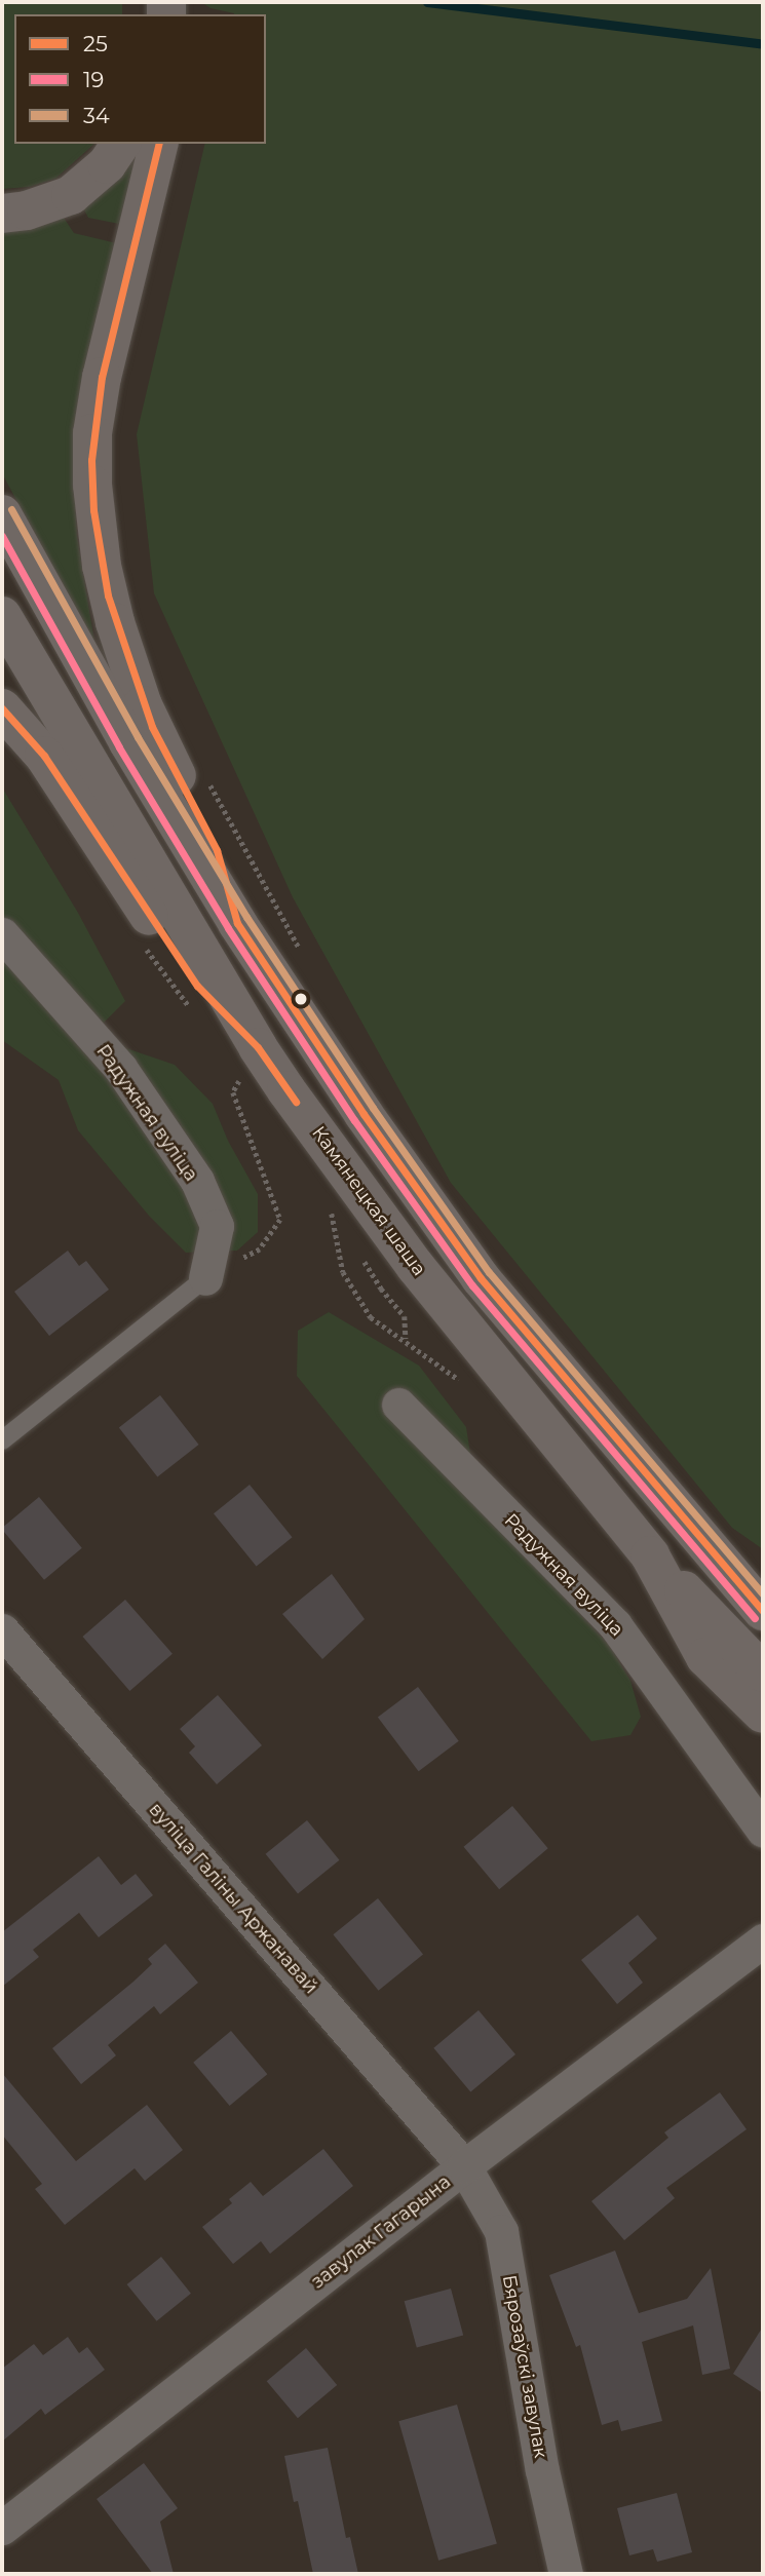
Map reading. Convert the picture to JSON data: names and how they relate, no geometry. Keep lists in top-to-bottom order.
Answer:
{
  "streets": {
    "main road": ["Камянецкая шаша"],
    "street": [
      "Радужная вуліца",
      "вуліца Галіны Аржанавай",
      "завулак Гагарына",
      "Бярозаўскі завулак"
    ]
  },
  "crossings": [
    ["вуліца Галіны Аржанавай", "завулак Гагарына"],
    ["вуліца Галіны Аржанавай", "Бярозаўскі завулак"],
    ["завулак Гагарына", "Бярозаўскі завулак"]
  ],
  "lines": ["transit line 25", "transit line 34", "transit line 19"],
  "legend": ["25", "19", "34"]
}
